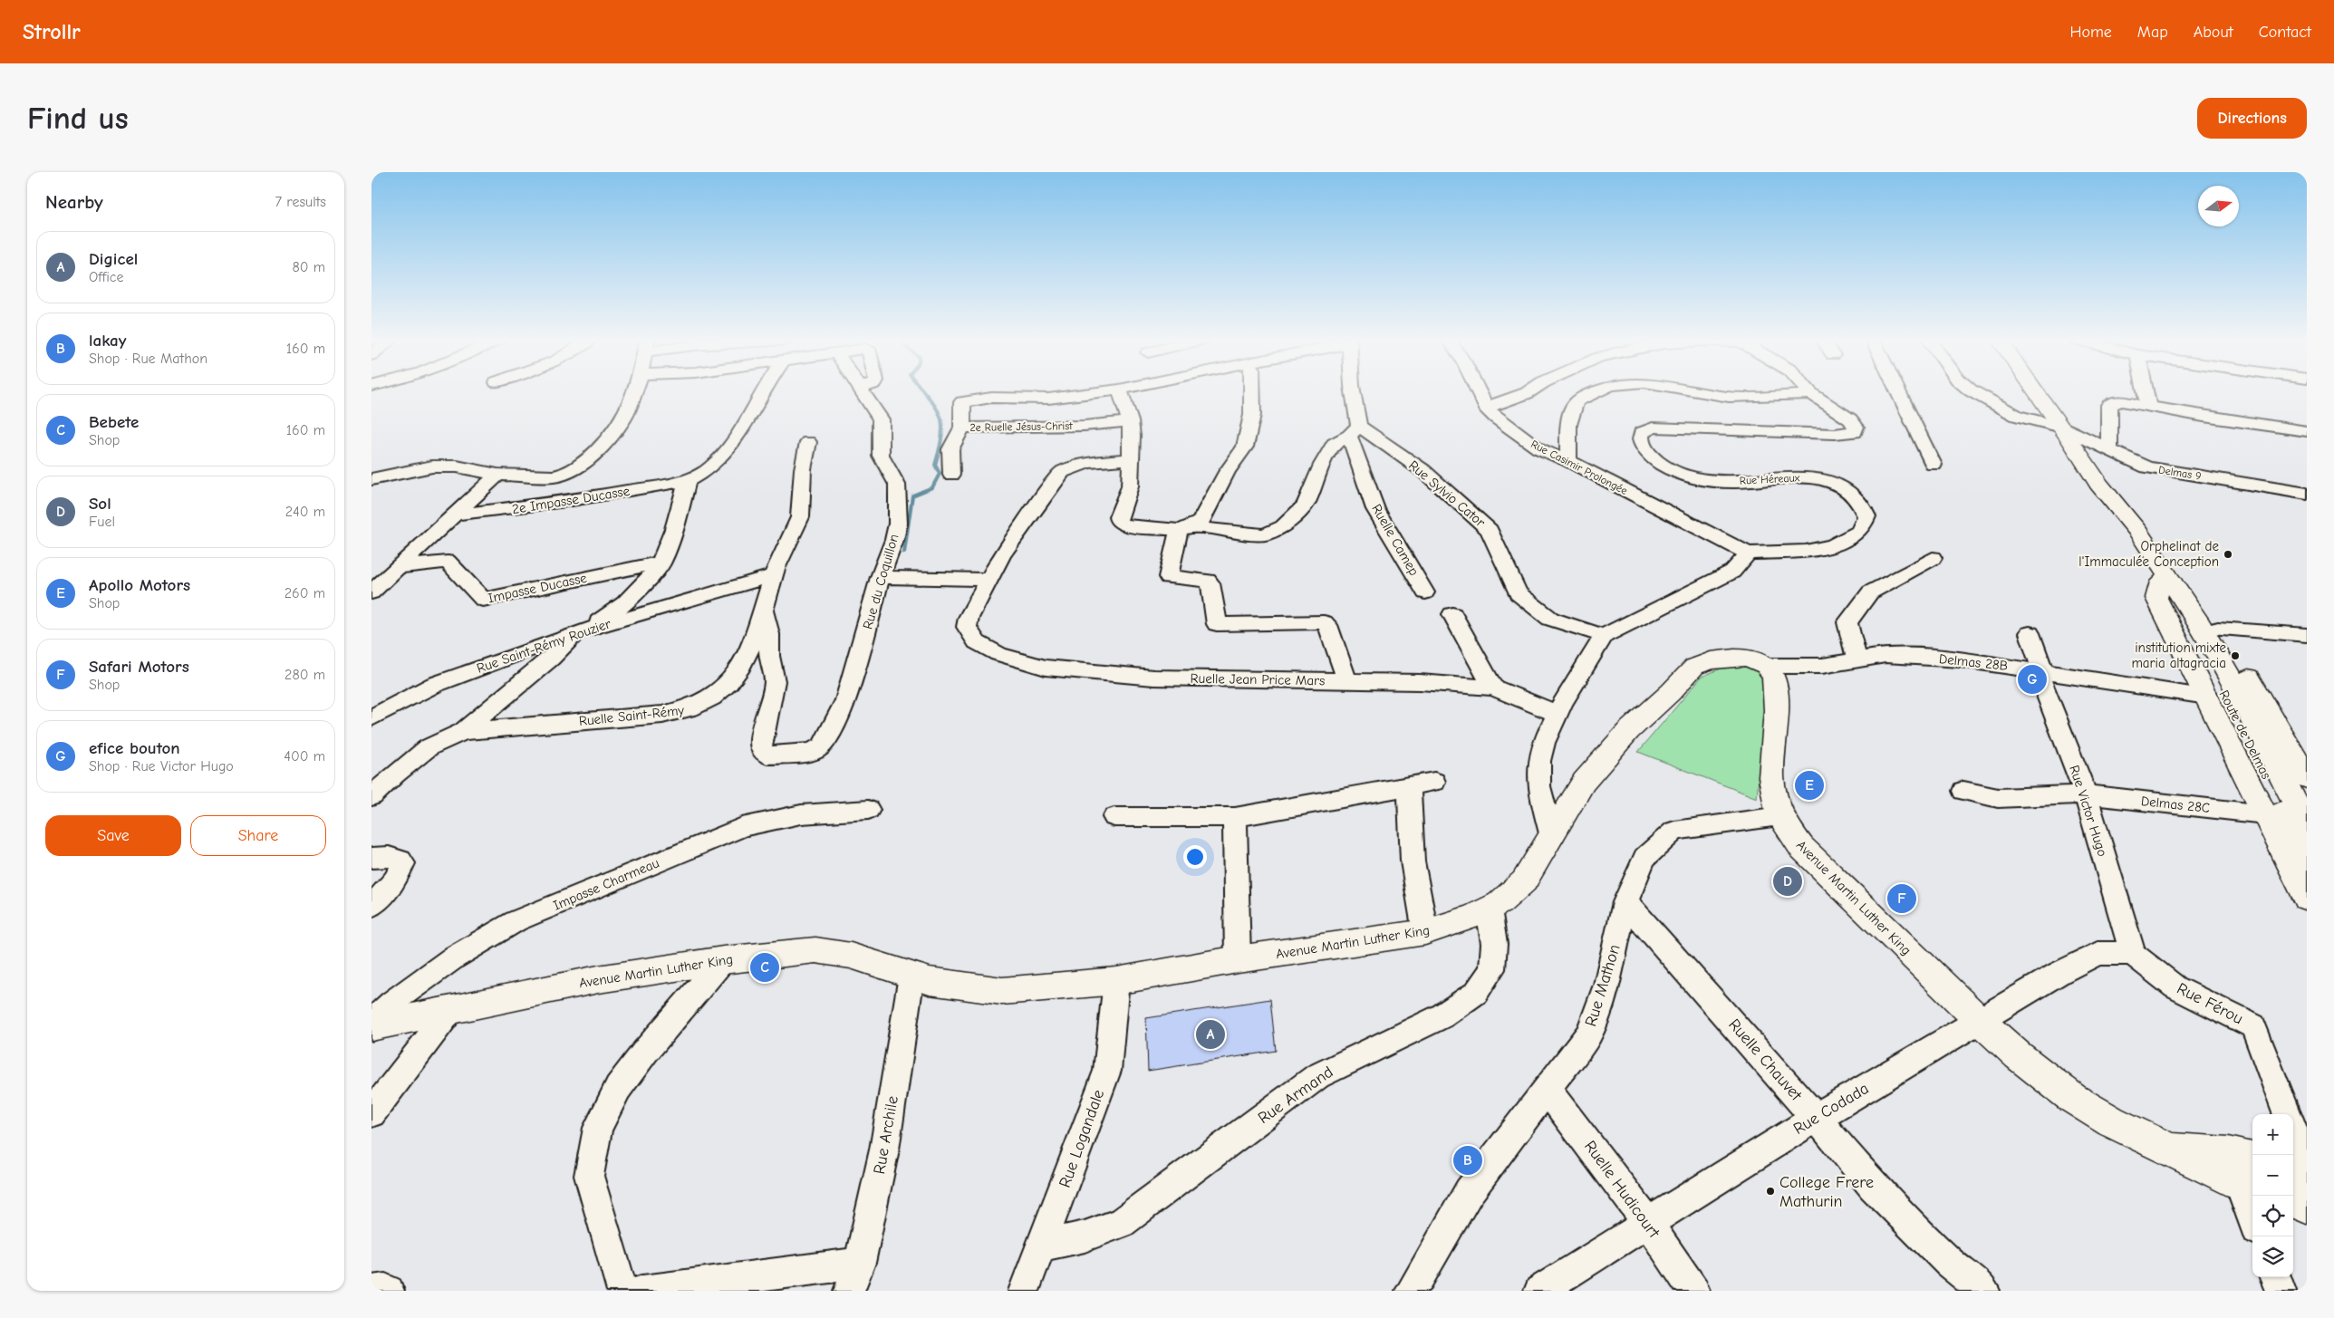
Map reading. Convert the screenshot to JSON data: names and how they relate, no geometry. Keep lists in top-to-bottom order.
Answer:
{
  "streets": {
    "main road": ["Route de Delmas", "Avenue Martin Luther King"],
    "street": [
      "2e Ruelle Jésus-Christ",
      "Rue Casimir Prolongée",
      "Delmas 9",
      "Rue Héreaux",
      "Rue Sylvio Cator",
      "2e Impasse Ducasse",
      "Ruelle Camep",
      "Rue du Coquillon",
      "Impasse Ducasse",
      "Rue Saint-Rémy Rouzier",
      "Delmas 28B",
      "Ruelle Jean Price Mars",
      "Ruelle Saint-Rémy",
      "Delmas 28C",
      "Rue Victor Hugo",
      "Impasse Charmeau",
      "Rue Mathon",
      "Rue Férou",
      "Ruelle Chauvet",
      "Rue Armand",
      "Rue Codada",
      "Rue Archile",
      "Rue Logandale",
      "Ruelle Hudicourt"
    ]
  },
  "crossings": [
    ["Rue Casimir Prolongée", "Rue Héreaux"],
    ["Delmas 9", "Route de Delmas"],
    ["Rue Sylvio Cator", "Ruelle Camep"],
    ["Rue du Coquillon", "Ruelle Saint-Rémy"],
    ["Rue Saint-Rémy Rouzier", "Ruelle Saint-Rémy"],
    ["Delmas 28B", "Rue Victor Hugo"],
    ["Delmas 28B", "Avenue Martin Luther King"],
    ["Delmas 28C", "Rue Victor Hugo"],
    ["Rue Victor Hugo", "Rue Férou"],
    ["Rue Victor Hugo", "Rue Codada"],
    ["Avenue Martin Luther King", "Rue Mathon"],
    ["Avenue Martin Luther King", "Rue Armand"],
    ["Avenue Martin Luther King", "Rue Codada"],
    ["Avenue Martin Luther King", "Rue Archile"],
    ["Avenue Martin Luther King", "Rue Logandale"],
    ["Rue Mathon", "Ruelle Chauvet"],
    ["Rue Mathon", "Ruelle Hudicourt"],
    ["Rue Férou", "Rue Codada"],
    ["Ruelle Chauvet", "Rue Codada"],
    ["Rue Armand", "Rue Logandale"],
    ["Rue Codada", "Ruelle Hudicourt"]
  ],
  "places": ["Orphelinat de l'Immaculée Conception", "institution mixte maria altagracia", "College Frere Mathurin"],
  "north": "right",
  "page": {
    "header": "Strollr",
    "nav": [
      "Home",
      "Map",
      "About",
      "Contact"
    ],
    "buttons": [
      "Directions",
      ["Save", "Share"]
    ],
    "title": "Find us",
    "heading": ["Nearby", "7 results"],
    "list": [
      {
        "mark": "A",
        "name": "Digicel",
        "note": "Office",
        "value": "80 m"
      },
      {
        "mark": "B",
        "name": "lakay",
        "note": "Shop · Rue Mathon",
        "value": "160 m"
      },
      {
        "mark": "C",
        "name": "Bebete",
        "note": "Shop",
        "value": "160 m"
      },
      {
        "mark": "D",
        "name": "Sol",
        "note": "Fuel",
        "value": "240 m"
      },
      {
        "mark": "E",
        "name": "Apollo Motors",
        "note": "Shop",
        "value": "260 m"
      },
      {
        "mark": "F",
        "name": "Safari Motors",
        "note": "Shop",
        "value": "280 m"
      },
      {
        "mark": "G",
        "name": "efice bouton",
        "note": "Shop · Rue Victor Hugo",
        "value": "400 m"
      }
    ],
    "pins": [
      "G",
      "E",
      "D",
      "F",
      "C",
      "A",
      "B"
    ],
    "map_buttons": ["+", "−"]
  }
}
